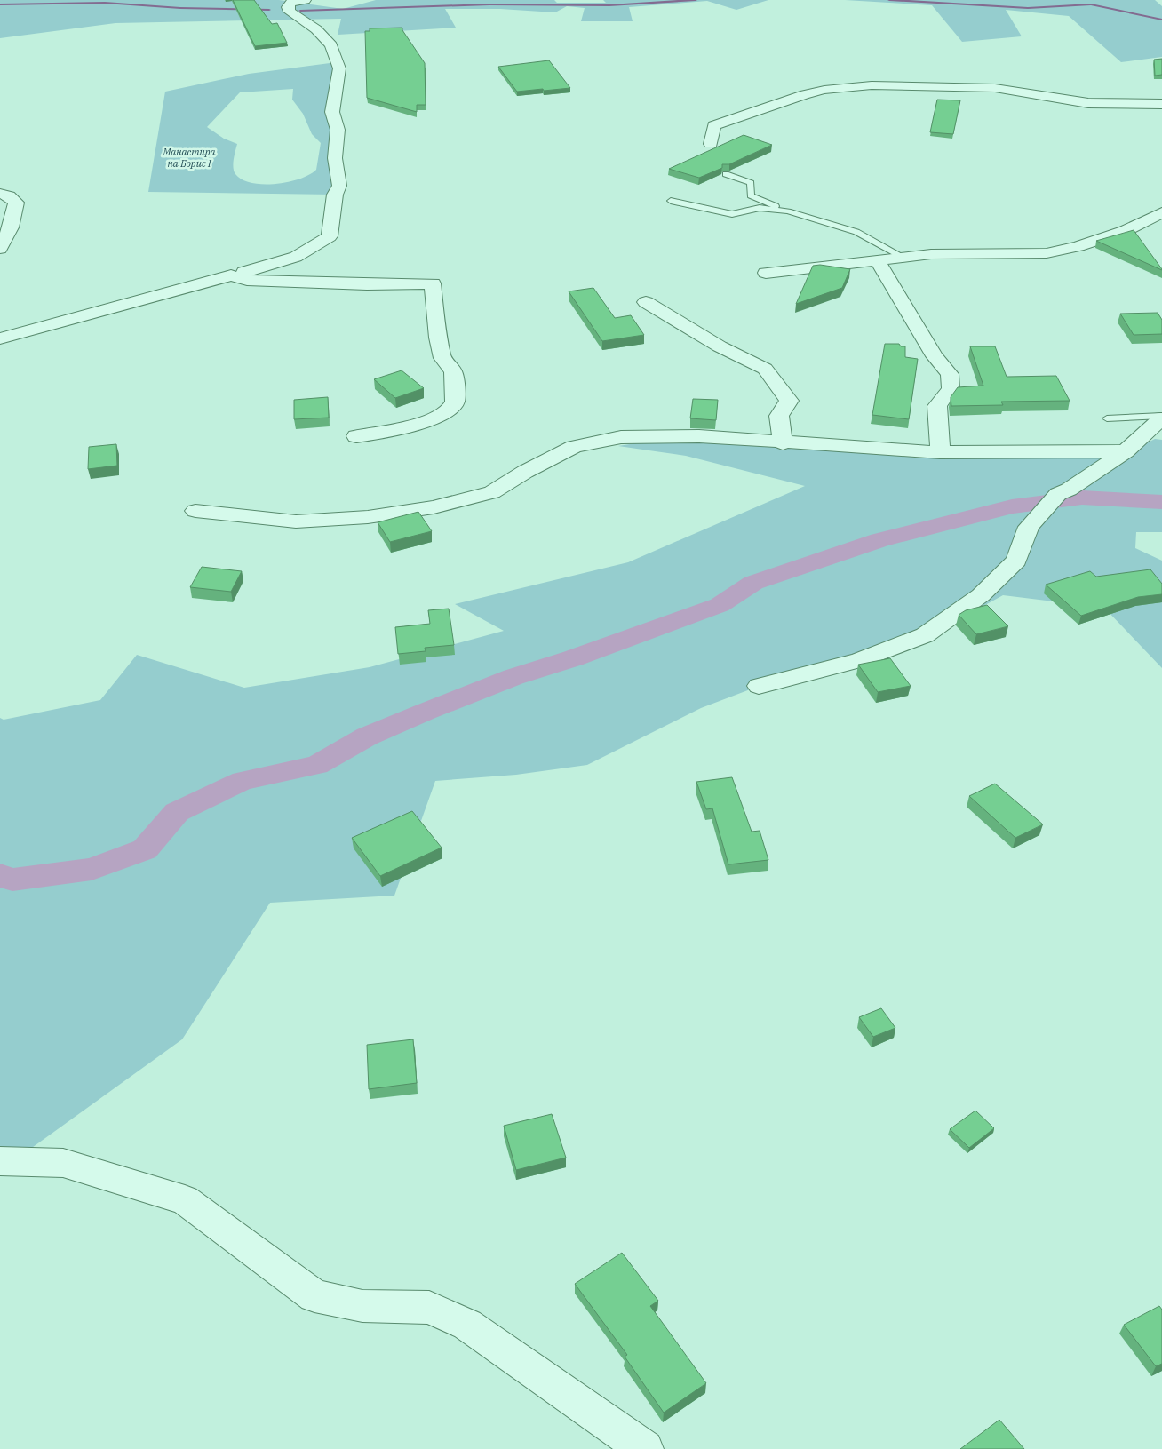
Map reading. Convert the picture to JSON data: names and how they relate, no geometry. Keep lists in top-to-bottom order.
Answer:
{
  "parks": ["Манастира на Борис І"]
}
